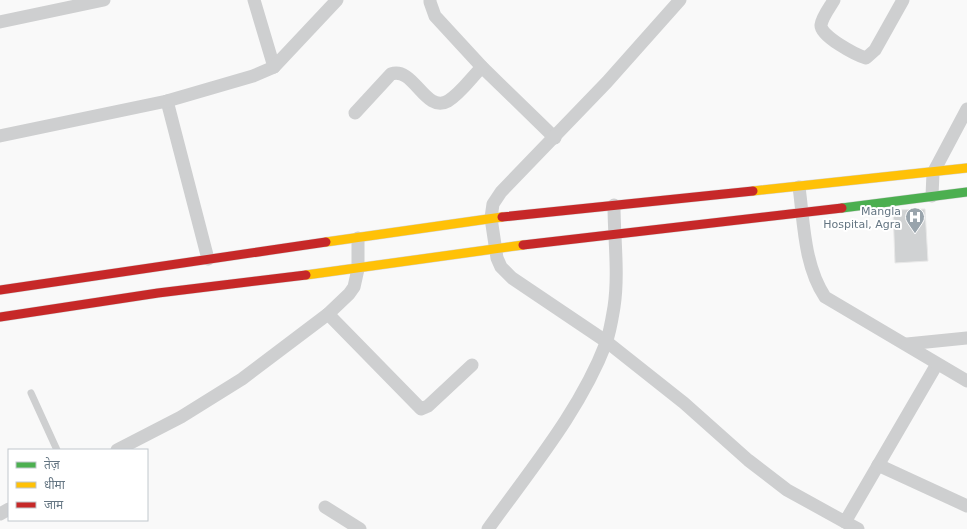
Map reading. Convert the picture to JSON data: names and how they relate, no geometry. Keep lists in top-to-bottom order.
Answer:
{
  "places": {
    "hospital": ["Mangla Hospital, Agra"]
  },
  "legend": ["तेज़", "धीमा", "जाम"]
}
